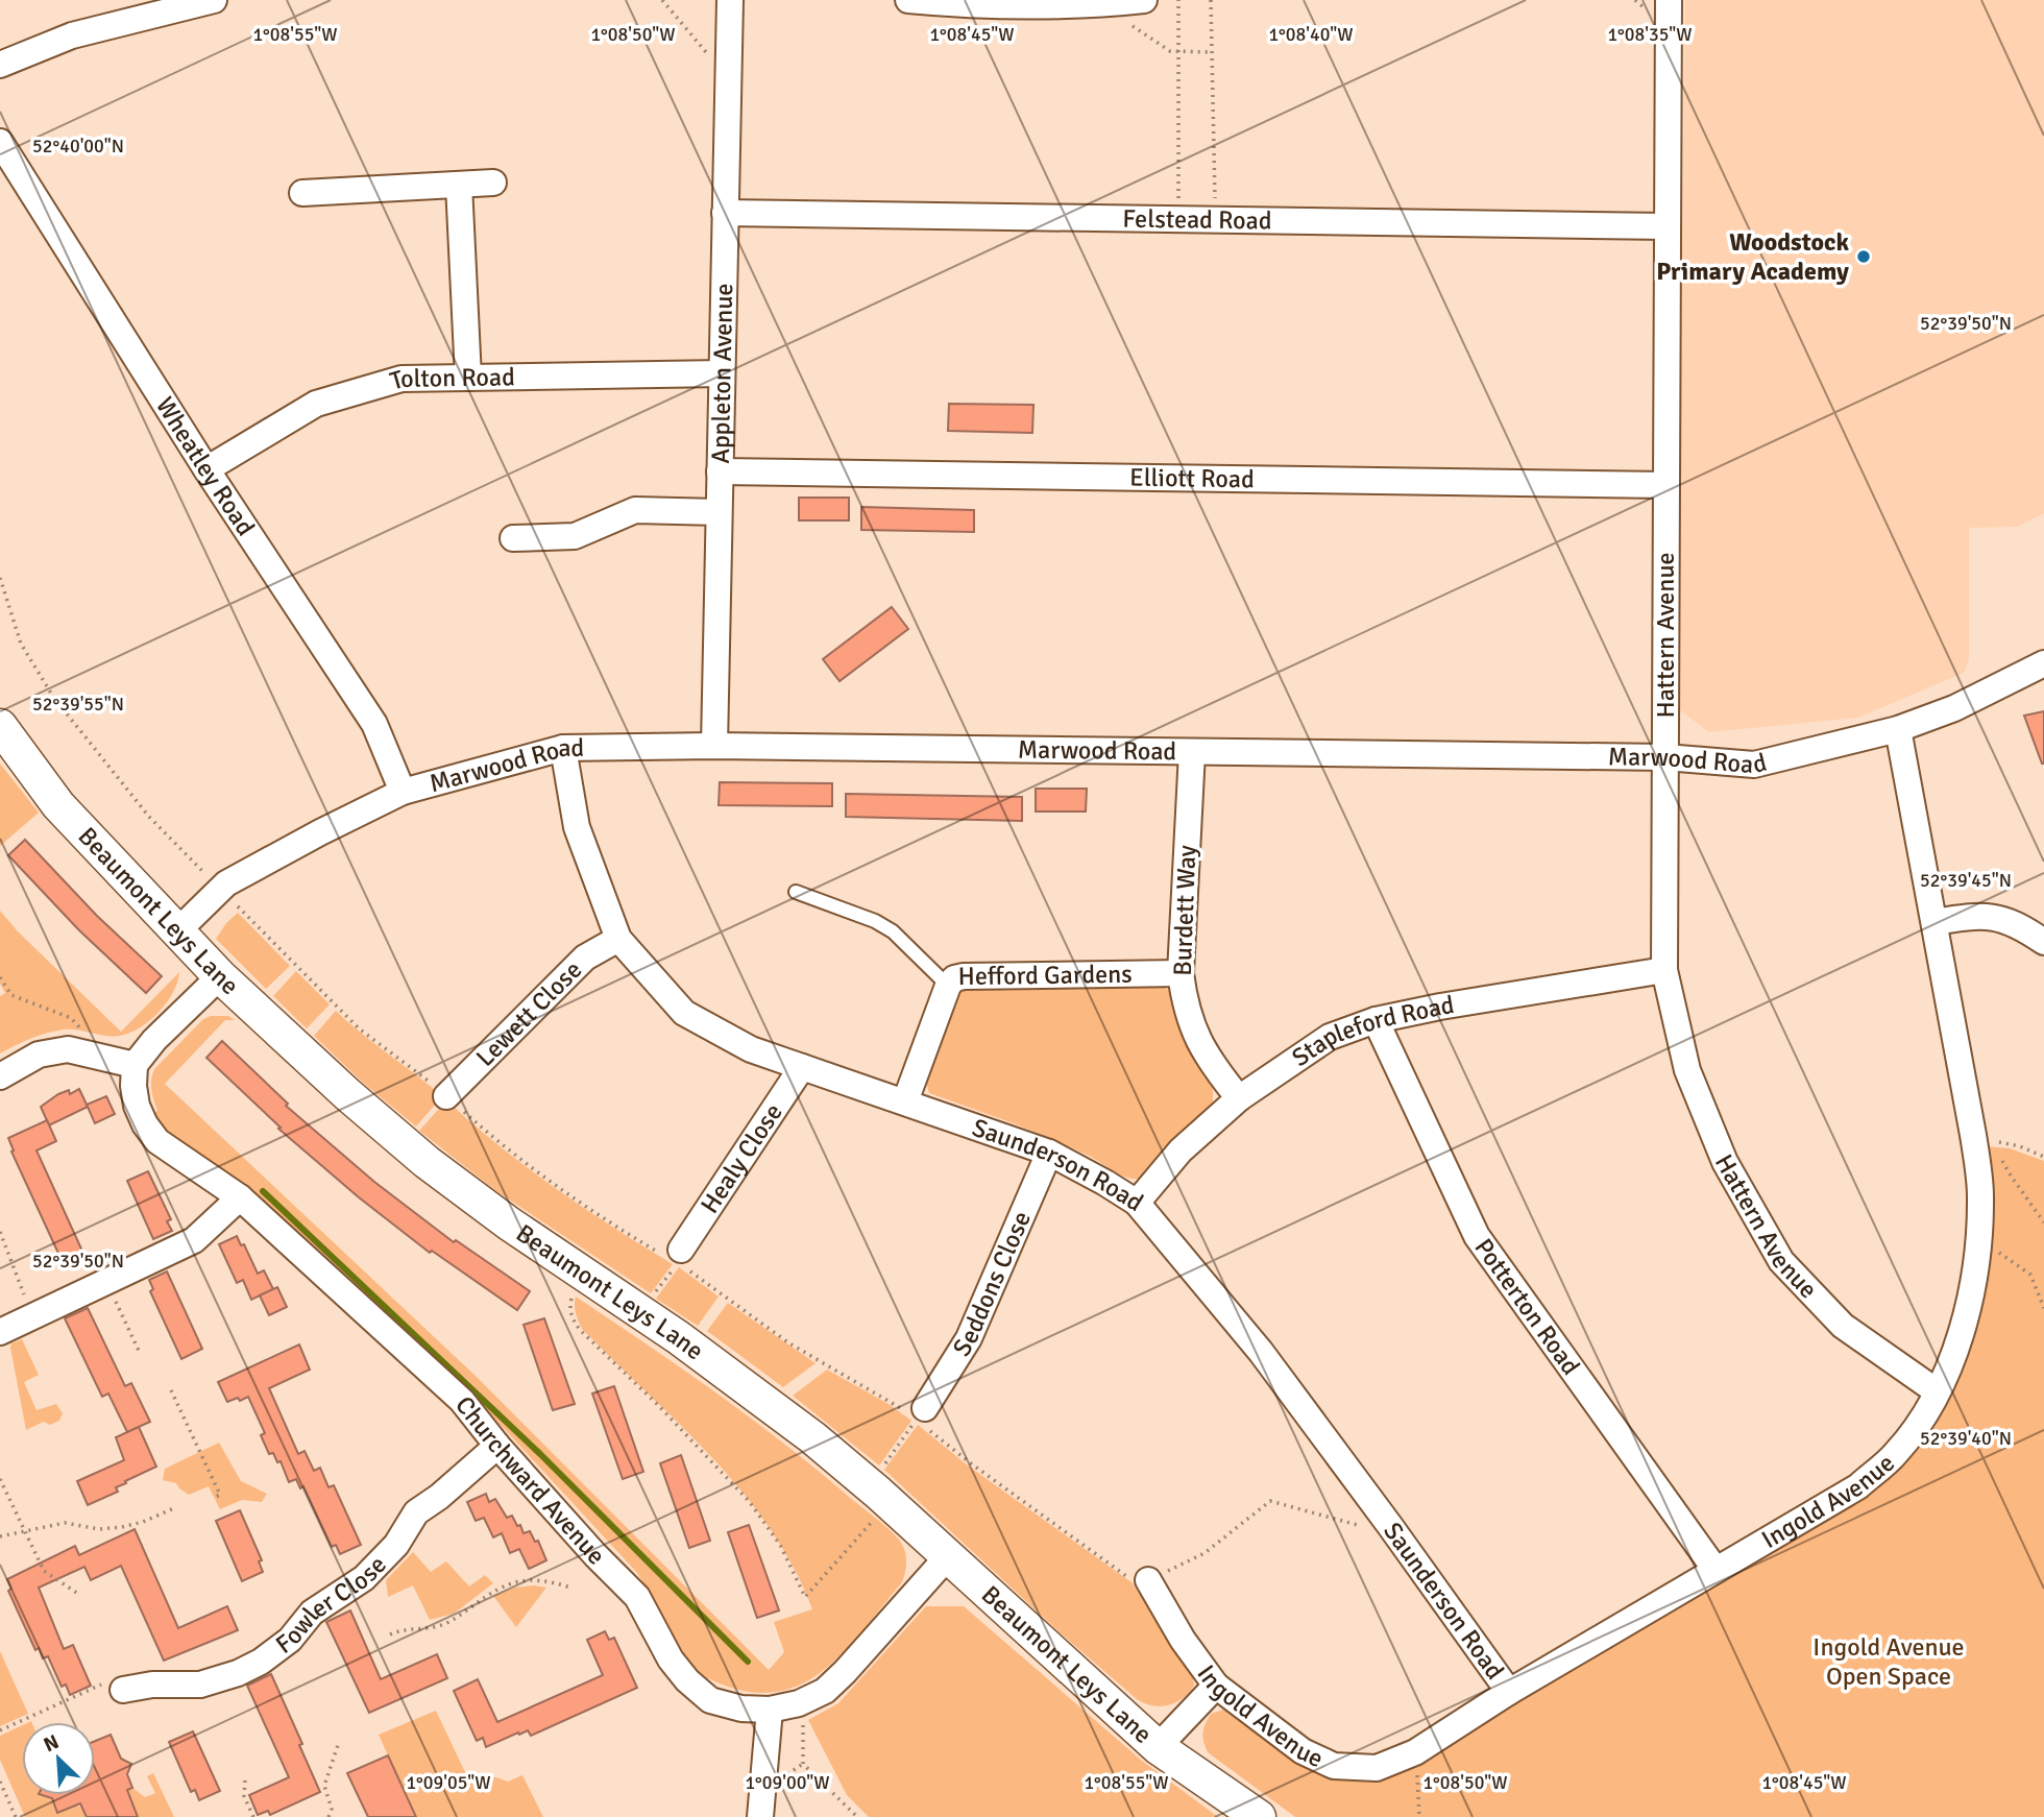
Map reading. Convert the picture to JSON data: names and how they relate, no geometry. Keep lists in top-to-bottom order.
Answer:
{
  "streets": {
    "street": [
      "Felstead Road",
      "Appleton Avenue",
      "Tolton Road",
      "Wheatley Road",
      "Elliott Road",
      "Hattern Avenue",
      "Marwood Road",
      "Beaumont Leys Lane",
      "Burdett Way",
      "Hefford Gardens",
      "Lewett Close",
      "Stapleford Road",
      "Healy Close",
      "Saunderson Road",
      "Seddons Close",
      "Potterton Road",
      "Churchward Avenue",
      "Ingold Avenue",
      "Fowler Close"
    ]
  },
  "crossings": [
    ["Felstead Road", "Appleton Avenue"],
    ["Felstead Road", "Hattern Avenue"],
    ["Appleton Avenue", "Tolton Road"],
    ["Appleton Avenue", "Elliott Road"],
    ["Appleton Avenue", "Marwood Road"],
    ["Tolton Road", "Wheatley Road"],
    ["Wheatley Road", "Marwood Road"],
    ["Elliott Road", "Hattern Avenue"],
    ["Hattern Avenue", "Marwood Road"],
    ["Hattern Avenue", "Stapleford Road"],
    ["Hattern Avenue", "Ingold Avenue"],
    ["Marwood Road", "Beaumont Leys Lane"],
    ["Marwood Road", "Burdett Way"],
    ["Marwood Road", "Saunderson Road"],
    ["Marwood Road", "Ingold Avenue"],
    ["Beaumont Leys Lane", "Churchward Avenue"],
    ["Burdett Way", "Hefford Gardens"],
    ["Burdett Way", "Stapleford Road"],
    ["Hefford Gardens", "Saunderson Road"],
    ["Lewett Close", "Saunderson Road"],
    ["Stapleford Road", "Saunderson Road"],
    ["Stapleford Road", "Potterton Road"],
    ["Healy Close", "Saunderson Road"],
    ["Saunderson Road", "Seddons Close"],
    ["Saunderson Road", "Ingold Avenue"],
    ["Potterton Road", "Ingold Avenue"],
    ["Churchward Avenue", "Fowler Close"]
  ],
  "parks": ["Ingold Avenue Open Space"],
  "places": ["Woodstock Primary Academy"],
  "north": "top left",
  "coordinates": [
    "1°08'40\"W",
    "1°08'35\"W",
    "1°08'55\"W",
    "1°08'50\"W",
    "1°08'45\"W",
    "52°40'00\"N",
    "52°39'50\"N",
    "52°39'55\"N",
    "52°39'45\"N",
    "52°39'40\"N",
    "1°09'05\"W",
    "1°09'00\"W"
  ]
}
